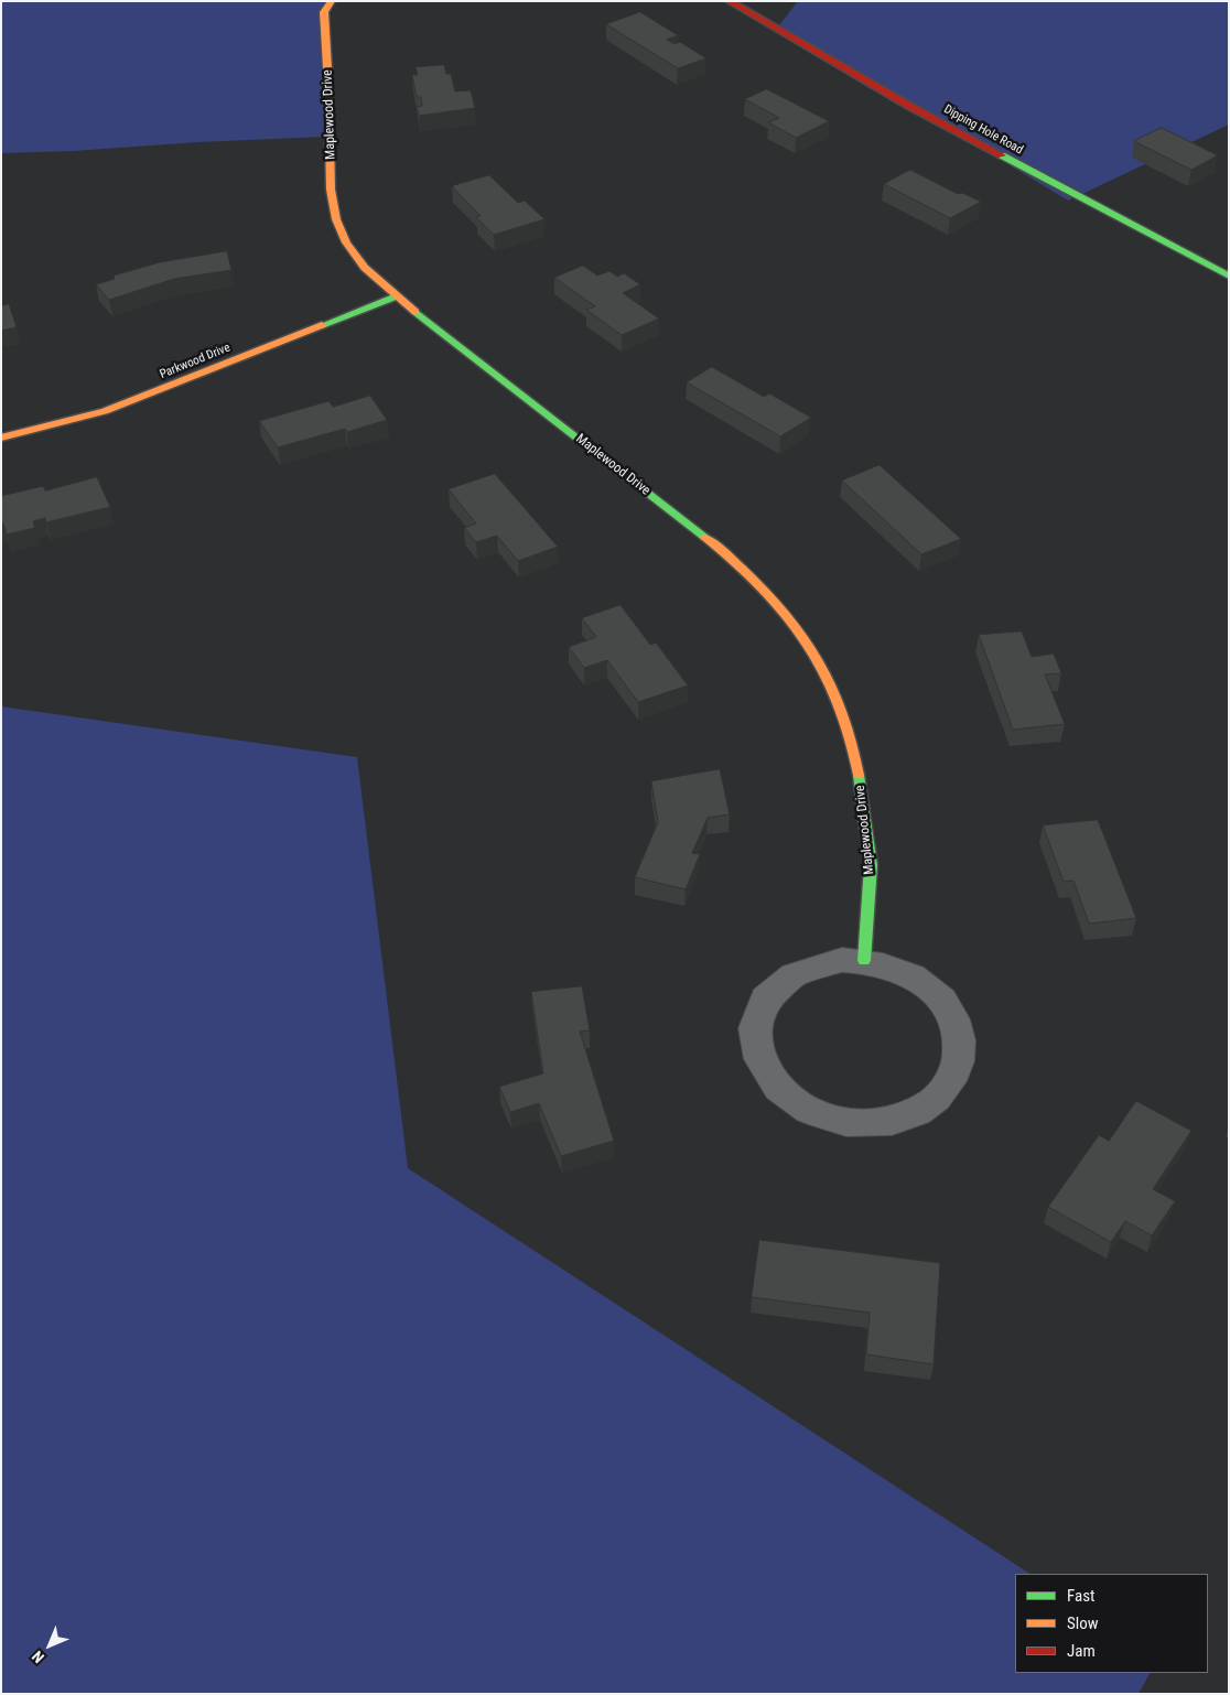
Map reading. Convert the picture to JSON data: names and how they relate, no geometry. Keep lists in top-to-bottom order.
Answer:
{
  "streets": {
    "street": ["Maplewood Drive", "Dipping Hole Road", "Parkwood Drive"]
  },
  "crossings": [
    ["Maplewood Drive", "Parkwood Drive"]
  ],
  "legend": ["Fast", "Slow", "Jam"],
  "north": "bottom left"
}
